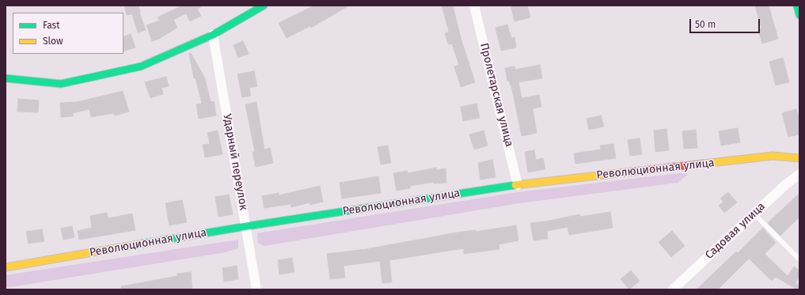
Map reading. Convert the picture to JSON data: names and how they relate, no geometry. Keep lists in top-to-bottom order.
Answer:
{
  "streets": {
    "street": [
      "Пролетарская улица",
      "Ударный переулок",
      "Революционная улица",
      "Садовая улица"
    ]
  },
  "crossings": [
    ["Пролетарская улица", "Революционная улица"],
    ["Ударный переулок", "Революционная улица"]
  ],
  "legend": ["Fast", "Slow"],
  "scale_bar": "50 m"
}
